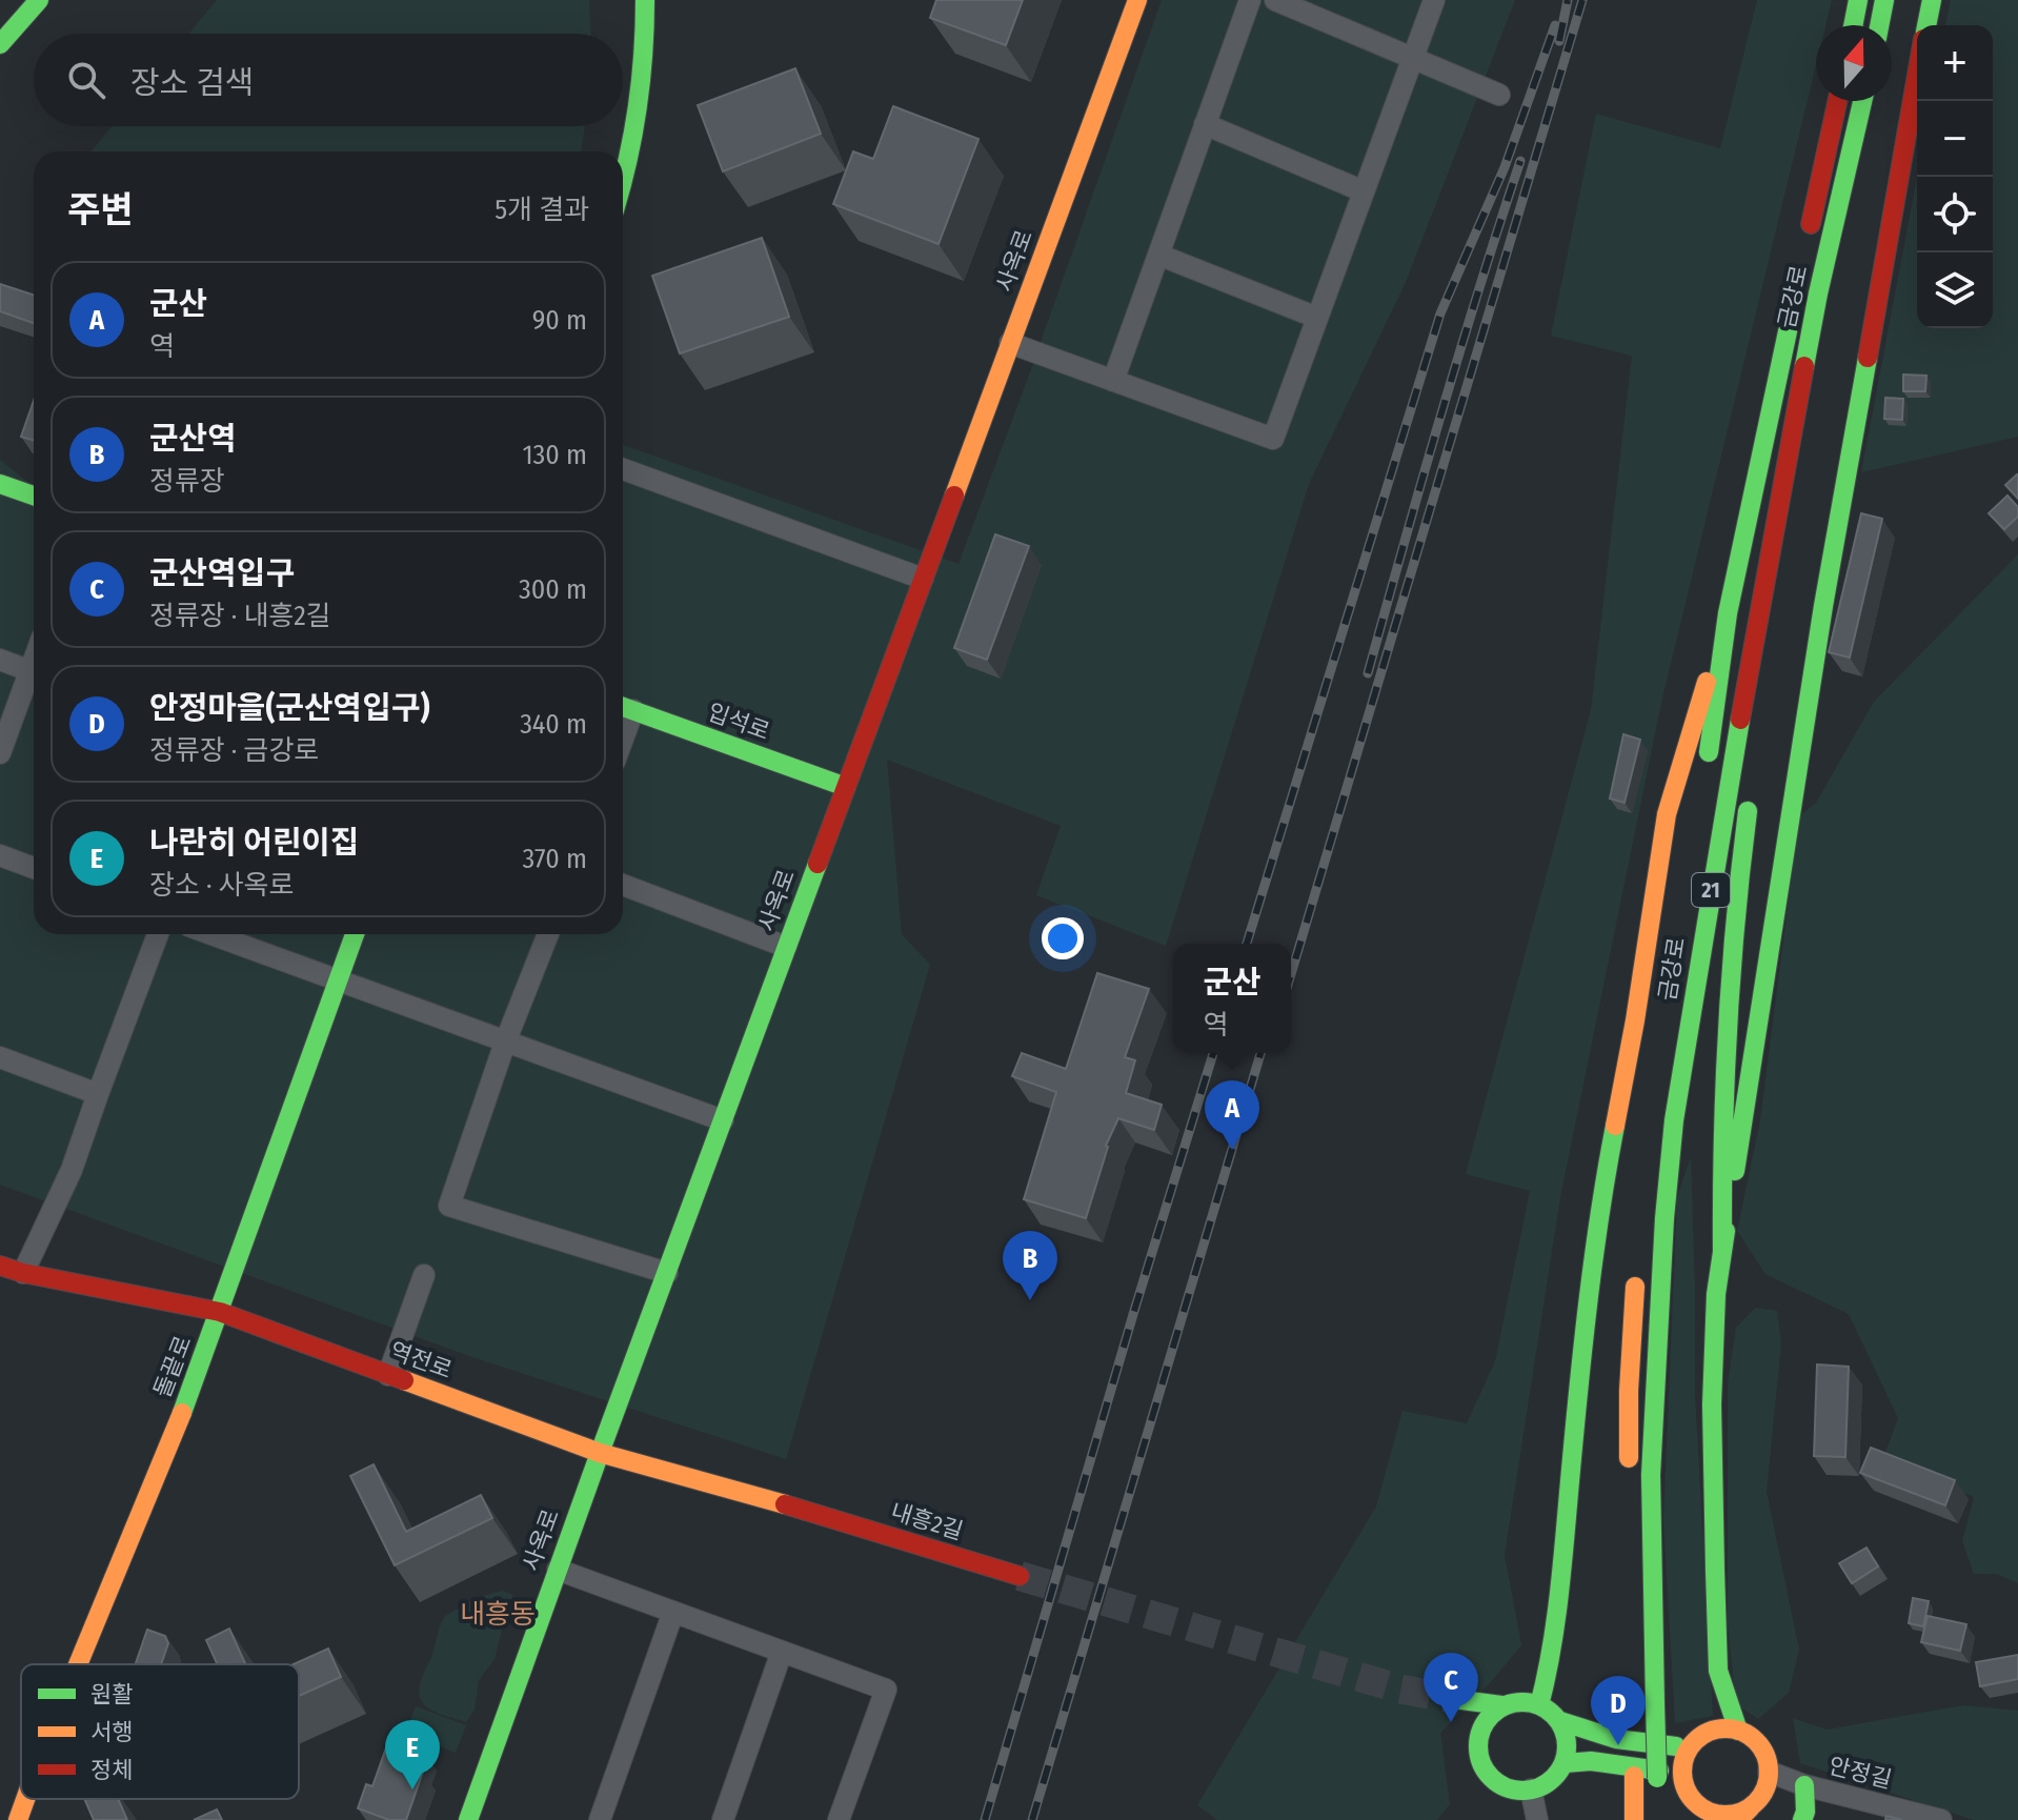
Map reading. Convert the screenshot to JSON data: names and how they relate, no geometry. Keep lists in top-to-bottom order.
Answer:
{
  "streets": {
    "main road": [
      "사옥로",
      "금강로",
      "입석로",
      "21",
      "역전로",
      "돌끝로",
      "내흥2길"
    ],
    "street": ["안정길"]
  },
  "crossings": [
    ["사옥로", "입석로"],
    ["사옥로", "역전로"],
    ["역전로", "돌끝로"],
    ["역전로", "내흥2길"]
  ],
  "districts": ["내흥동"],
  "legend": ["원활", "서행", "정체"],
  "north": "top",
  "page": {
    "map_buttons": ["+", "−"],
    "search": "장소 검색",
    "heading": ["주변", "5개 결과"],
    "list": [
      {
        "mark": "A",
        "name": "군산",
        "note": "역",
        "value": "90 m"
      },
      {
        "mark": "B",
        "name": "군산역",
        "note": "정류장",
        "value": "130 m"
      },
      {
        "mark": "C",
        "name": "군산역입구",
        "note": "정류장 · 내흥2길",
        "value": "300 m"
      },
      {
        "mark": "D",
        "name": "안정마을(군산역입구)",
        "note": "정류장 · 금강로",
        "value": "340 m"
      },
      {
        "mark": "E",
        "name": "나란히 어린이집",
        "note": "장소 · 사옥로",
        "value": "370 m"
      }
    ],
    "popup": ["군산", "역"],
    "pins": [
      "A",
      "B",
      "C",
      "D",
      "E"
    ]
  }
}
